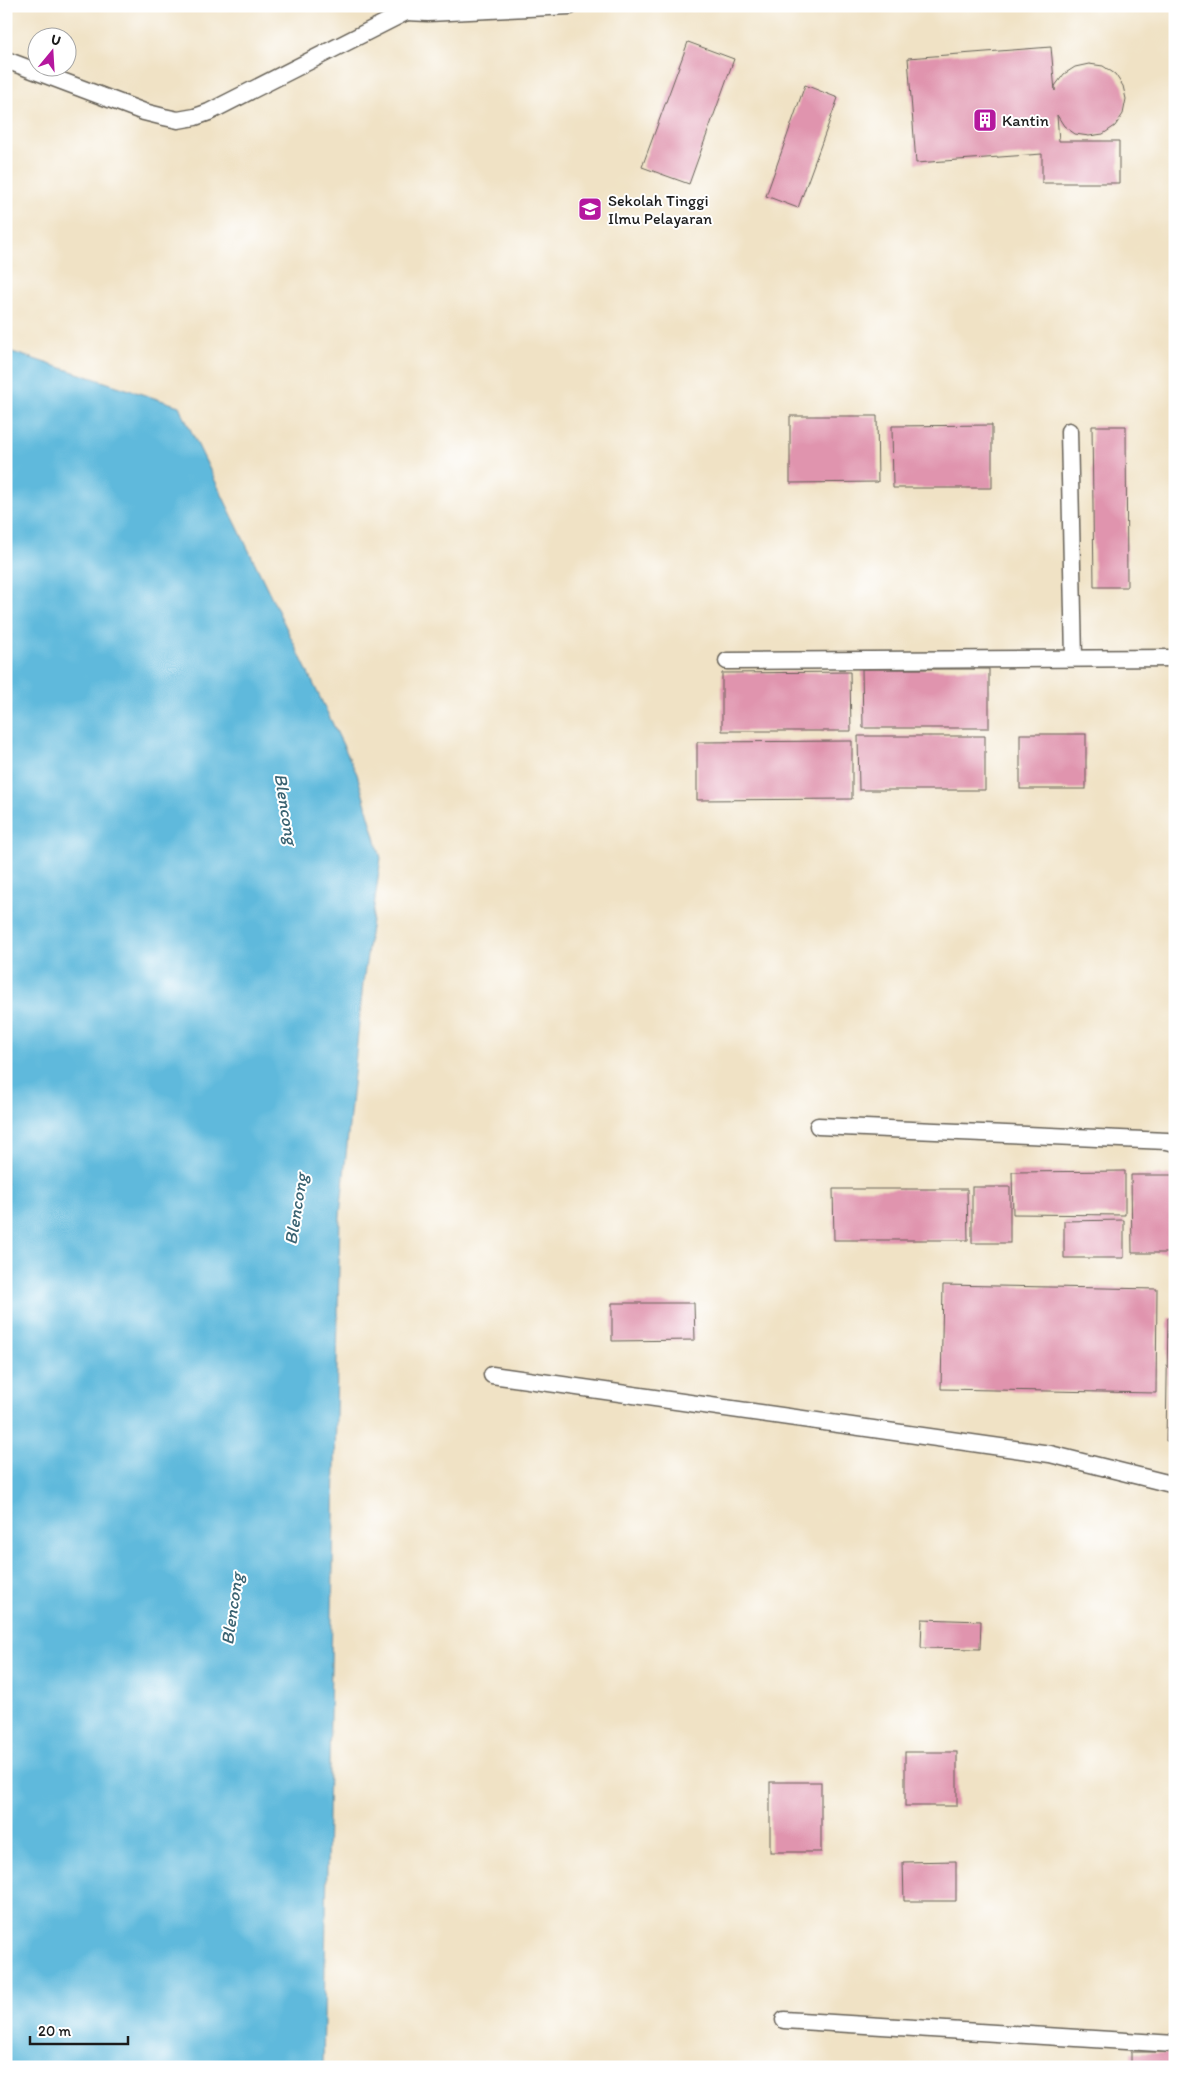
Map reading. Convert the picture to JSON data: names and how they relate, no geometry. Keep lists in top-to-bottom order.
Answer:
{
  "water": ["Blencong"],
  "places": {
    "building": ["Kantin"],
    "school or university": ["Sekolah Tinggi Ilmu Pelayaran"]
  },
  "scale_bar": "20 m",
  "north": "top"
}
